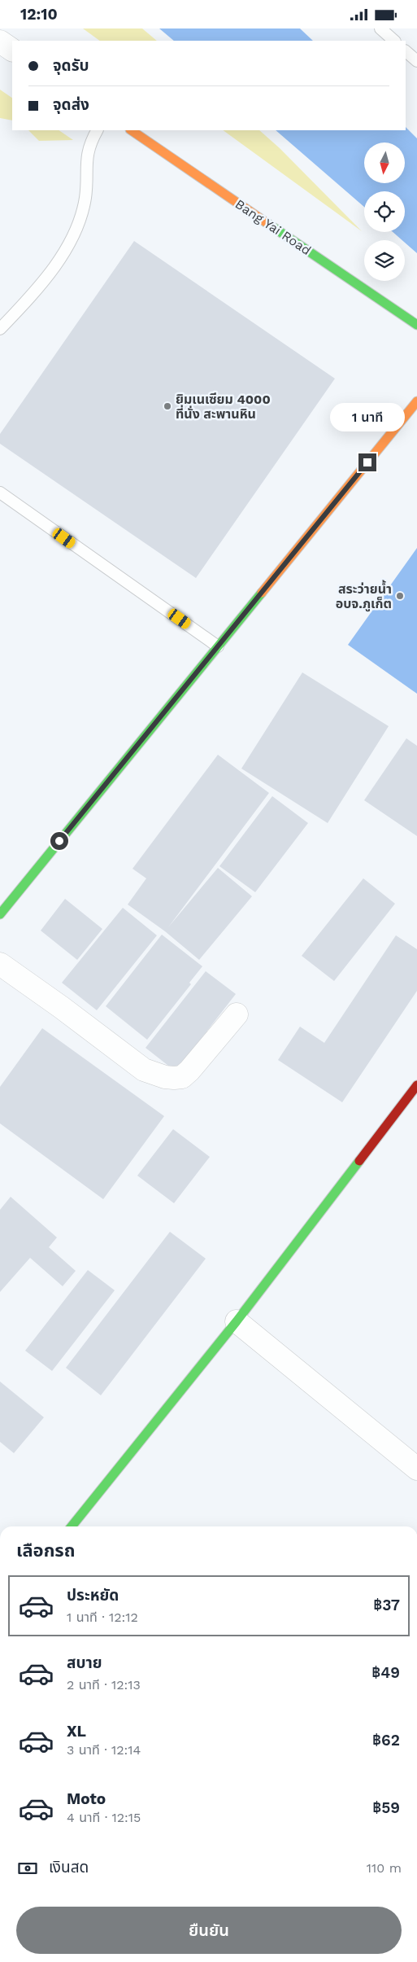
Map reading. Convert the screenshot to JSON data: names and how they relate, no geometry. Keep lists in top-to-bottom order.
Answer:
{
  "streets": {
    "street": ["Bang Yai Road"]
  },
  "places": ["ยิมเนเซียม 4000 ที่นั่ง สะพานหิน", "สระว่ายน้ำ อบจ.ภูเก็ต"],
  "north": "bottom",
  "page": {
    "status": "12:10",
    "banner": ["จุดรับ", "จุดส่ง"],
    "bubble": "1 นาที",
    "heading": "เลือกรถ",
    "list": [
      {
        "name": "ประหยัด",
        "note": "1 นาที · 12:12",
        "value": "฿37"
      },
      {
        "name": "สบาย",
        "note": "2 นาที · 12:13",
        "value": "฿49"
      },
      {
        "name": "XL",
        "note": "3 นาที · 12:14",
        "value": "฿62"
      },
      {
        "name": "Moto",
        "note": "4 นาที · 12:15",
        "value": "฿59"
      }
    ],
    "pay": ["เงินสด", "110 m"],
    "buttons": "ยืนยัน"
  }
}
